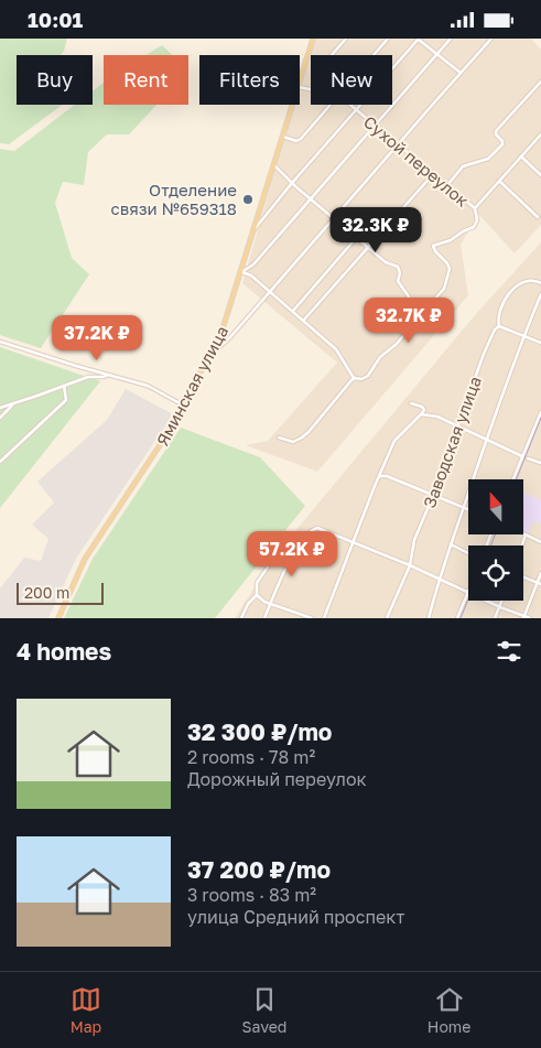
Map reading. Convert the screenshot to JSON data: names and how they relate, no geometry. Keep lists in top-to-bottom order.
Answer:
{
  "streets": {
    "main road": ["Яминская улица"],
    "street": ["Сухой переулок", "Заводская улица"]
  },
  "places": ["Отделение связи №659318"],
  "scale_bar": "200 m",
  "north": "top",
  "page": {
    "status": "10:01",
    "chip": [
      "Buy",
      "Rent",
      "Filters",
      "New"
    ],
    "price": [
      "32.3K ₽",
      "32.7K ₽",
      "37.2K ₽",
      "57.2K ₽"
    ],
    "scale": "200 m",
    "heading": "4 homes",
    "list": [
      {
        "name": "32 300 ₽/mo",
        "note": "2 rooms · 78 m² · Дорожный переулок"
      },
      {
        "name": "37 200 ₽/mo",
        "note": "3 rooms · 83 m² · улица Средний проспект"
      }
    ],
    "tabs": ["Map", "Saved", "Home"]
  }
}
